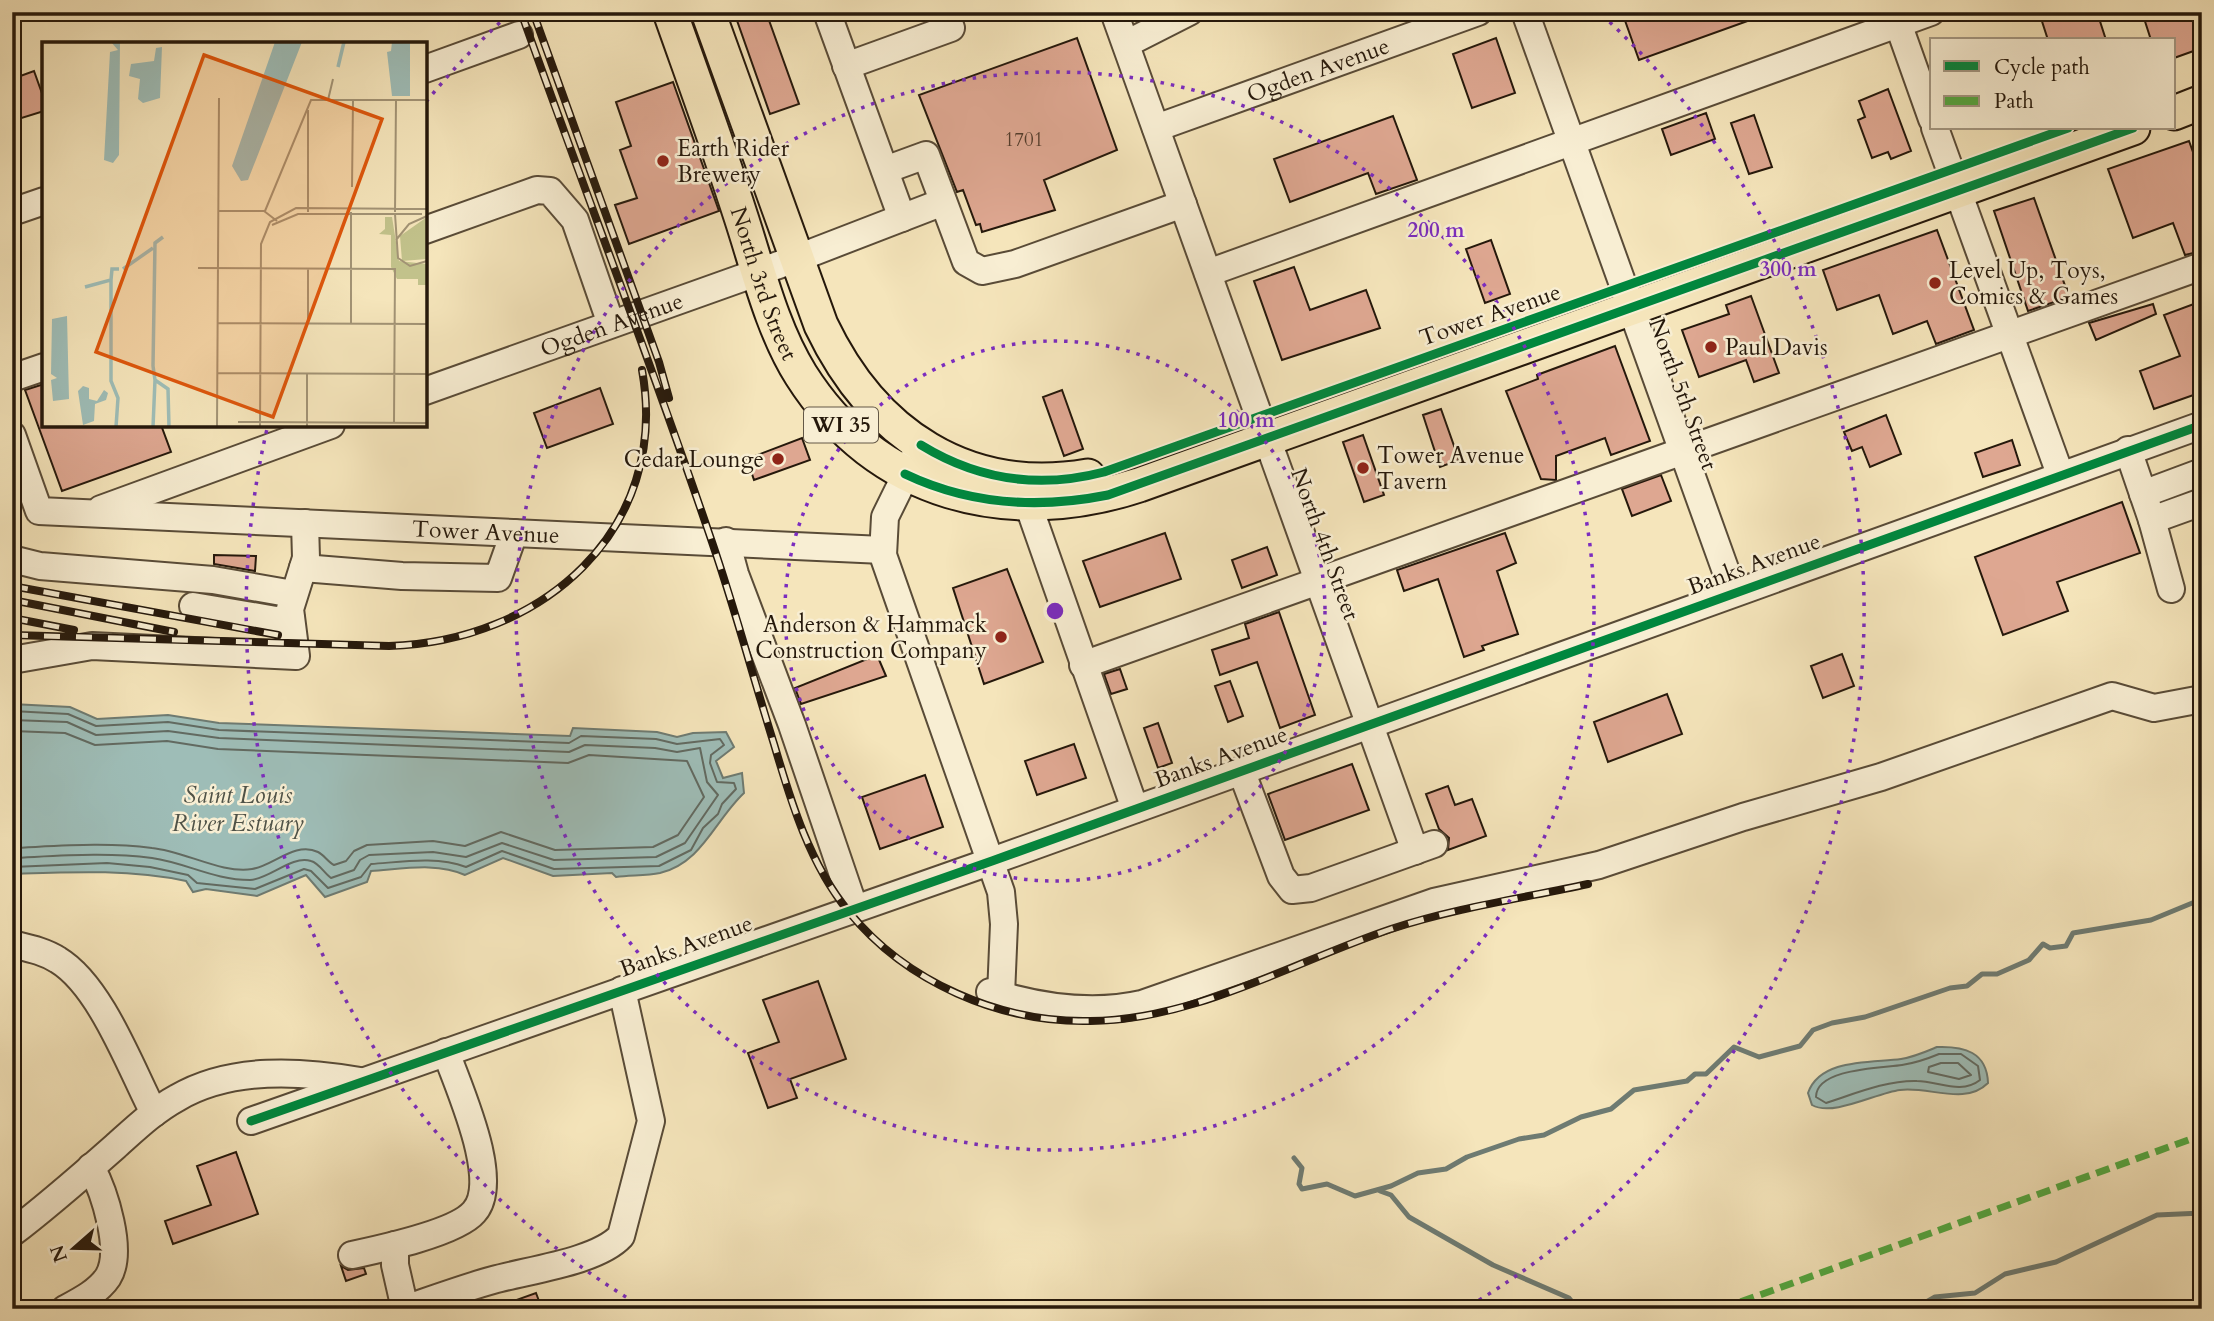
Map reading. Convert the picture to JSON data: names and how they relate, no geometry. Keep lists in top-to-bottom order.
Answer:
{
  "streets": {
    "main road": ["North 3rd Street", "Tower Avenue", "WI 35"],
    "street": [
      "Ogden Avenue",
      "North 5th Street",
      "North 4th Street",
      "Banks Avenue"
    ]
  },
  "crossings": [
    ["Ogden Avenue", "North 3rd Street"],
    ["Ogden Avenue", "North 4th Street"],
    ["North 3rd Street", "Tower Avenue"],
    ["Tower Avenue", "North 5th Street"],
    ["Tower Avenue", "North 4th Street"],
    ["North 5th Street", "Banks Avenue"],
    ["North 4th Street", "Banks Avenue"]
  ],
  "water": ["Saint Louis River Estuary"],
  "places": [
    "Earth Rider Brewery",
    "Level Up, Toys, Comics & Games",
    "Paul Davis",
    "Cedar Lounge",
    "Tower Avenue Tavern",
    "Anderson & Hammack Construction Company"
  ],
  "house_numbers": ["1701"],
  "legend": ["Cycle path", "Path"],
  "north": "left",
  "rings": ["200 m", "300 m", "100 m"]
}
